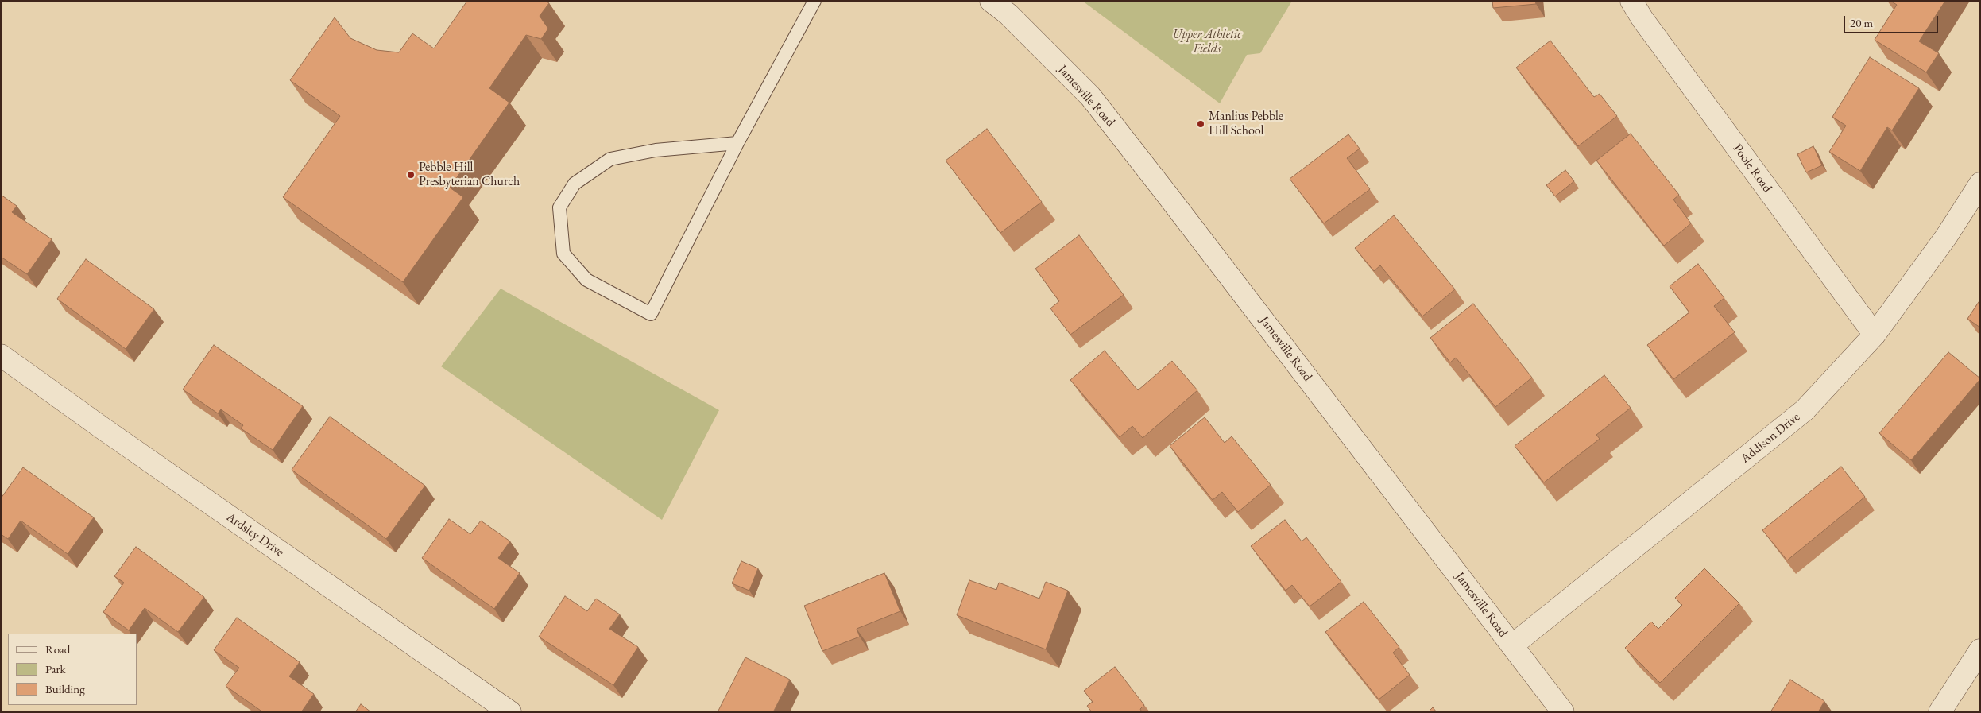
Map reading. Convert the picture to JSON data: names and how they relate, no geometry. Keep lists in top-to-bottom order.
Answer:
{
  "streets": {
    "street": [
      "Jamesville Road",
      "Poole Road",
      "Addison Drive",
      "Ardsley Drive"
    ]
  },
  "crossings": [
    ["Jamesville Road", "Addison Drive"],
    ["Poole Road", "Addison Drive"]
  ],
  "parks": ["Upper Athletic Fields"],
  "places": ["Manlius Pebble Hill School", "Pebble Hill Presbyterian Church"],
  "legend": ["Road", "Park", "Building"],
  "scale_bar": "20 m"
}
